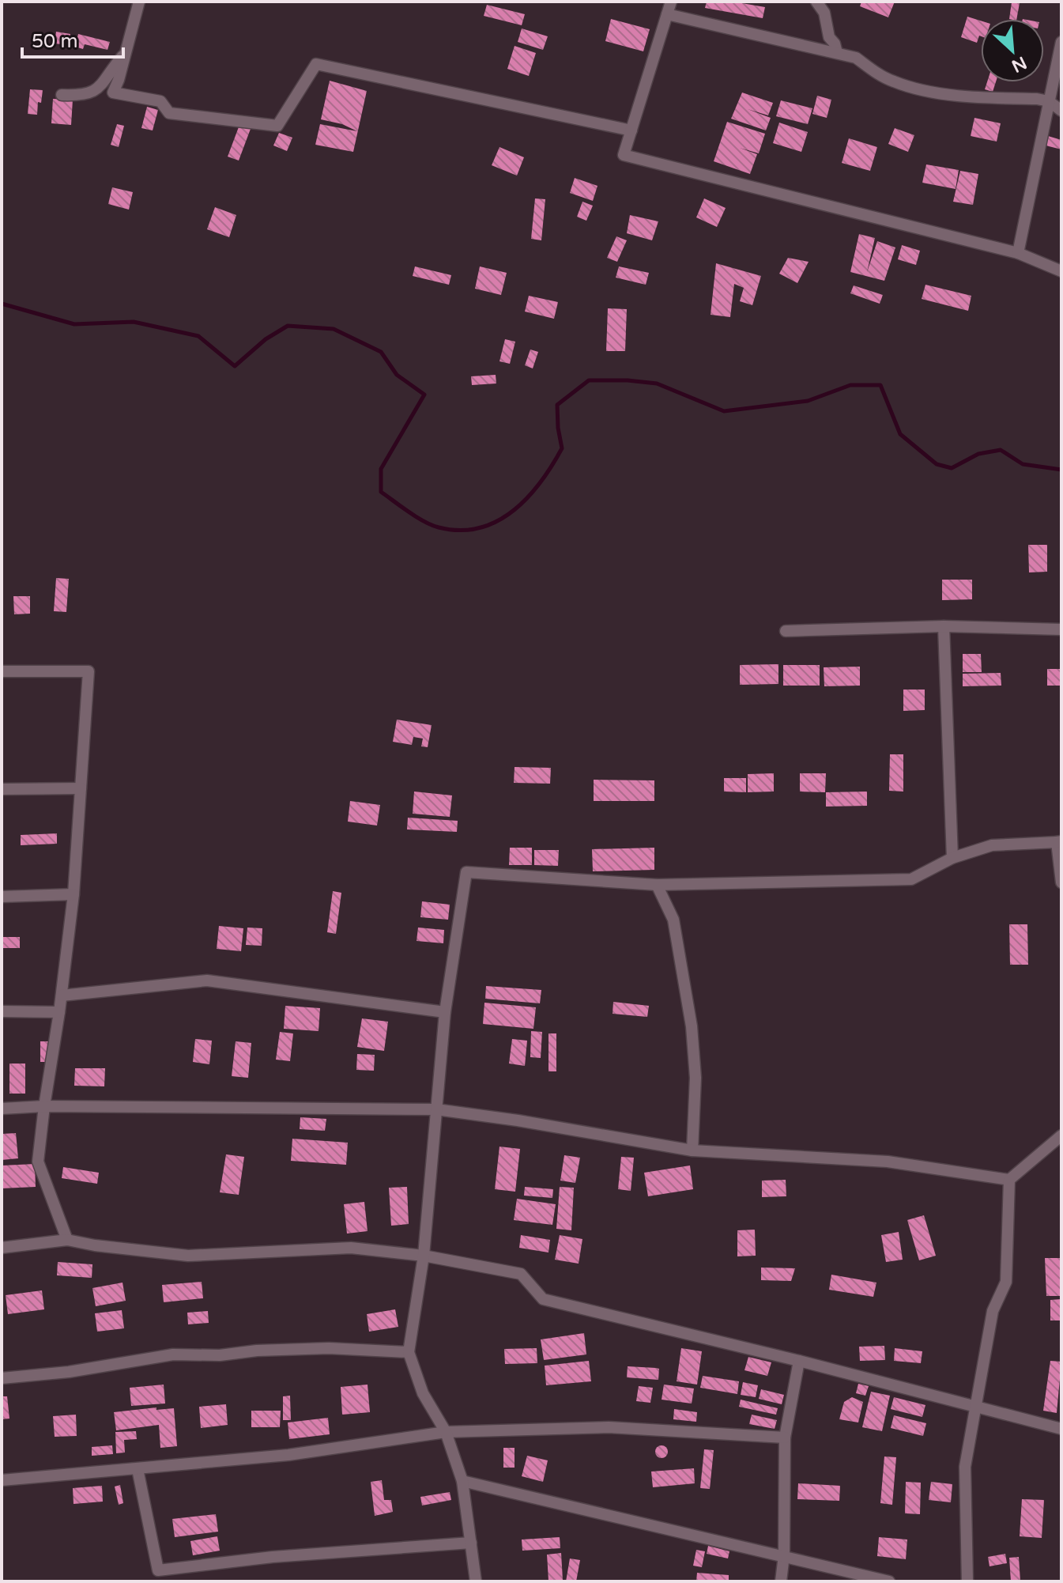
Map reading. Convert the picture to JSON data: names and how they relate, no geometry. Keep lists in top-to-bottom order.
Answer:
{
  "scale_bar": "50 m",
  "north": "bottom right"
}
